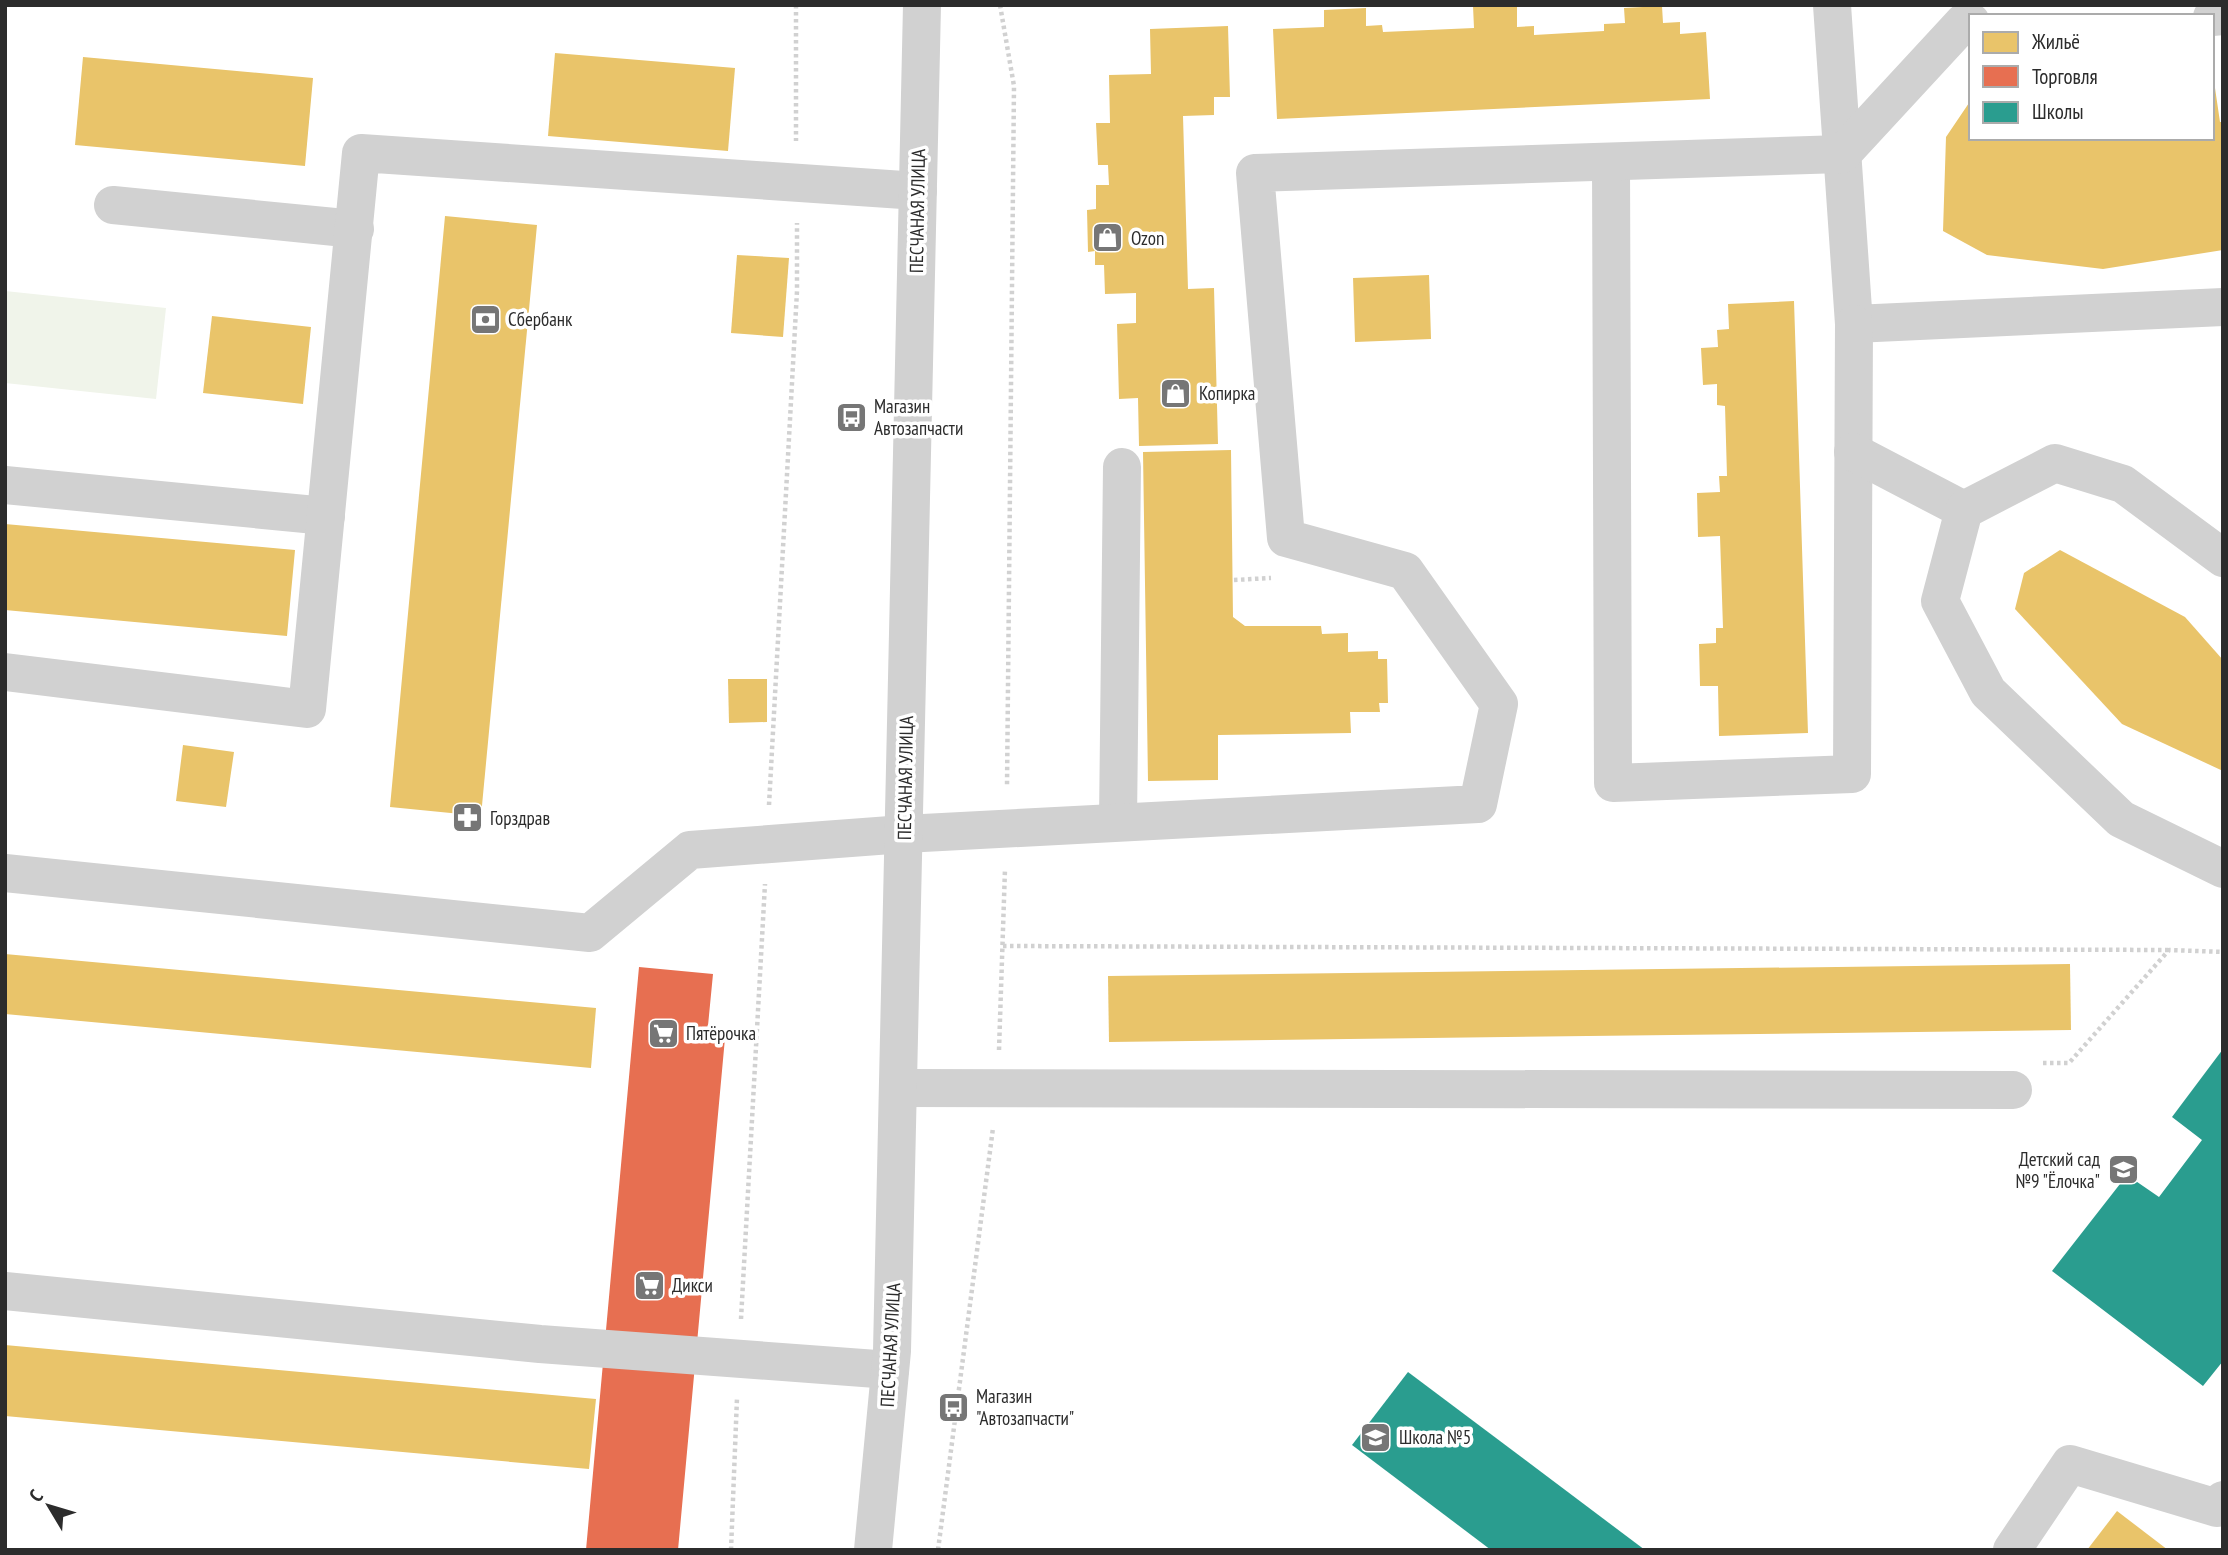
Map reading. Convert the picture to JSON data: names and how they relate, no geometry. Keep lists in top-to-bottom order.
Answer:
{
  "streets": {
    "street": ["ПЕСЧАНАЯ УЛИЦА"]
  },
  "places": {
    "shop": ["Ozon", "Копирка"],
    "bank": ["Сбербанк"],
    "bus stop": ["Магазин Автозапчасти", "Магазин \"Автозапчасти\""],
    "pharmacy": ["Горздрав"],
    "supermarket": ["Пятёрочка", "Дикси"],
    "school or university": ["Детский сад №9 \"Ёлочка\"", "Школа №5"]
  },
  "legend": ["Жильё", "Торговля", "Школы"],
  "north": "top left"
}
